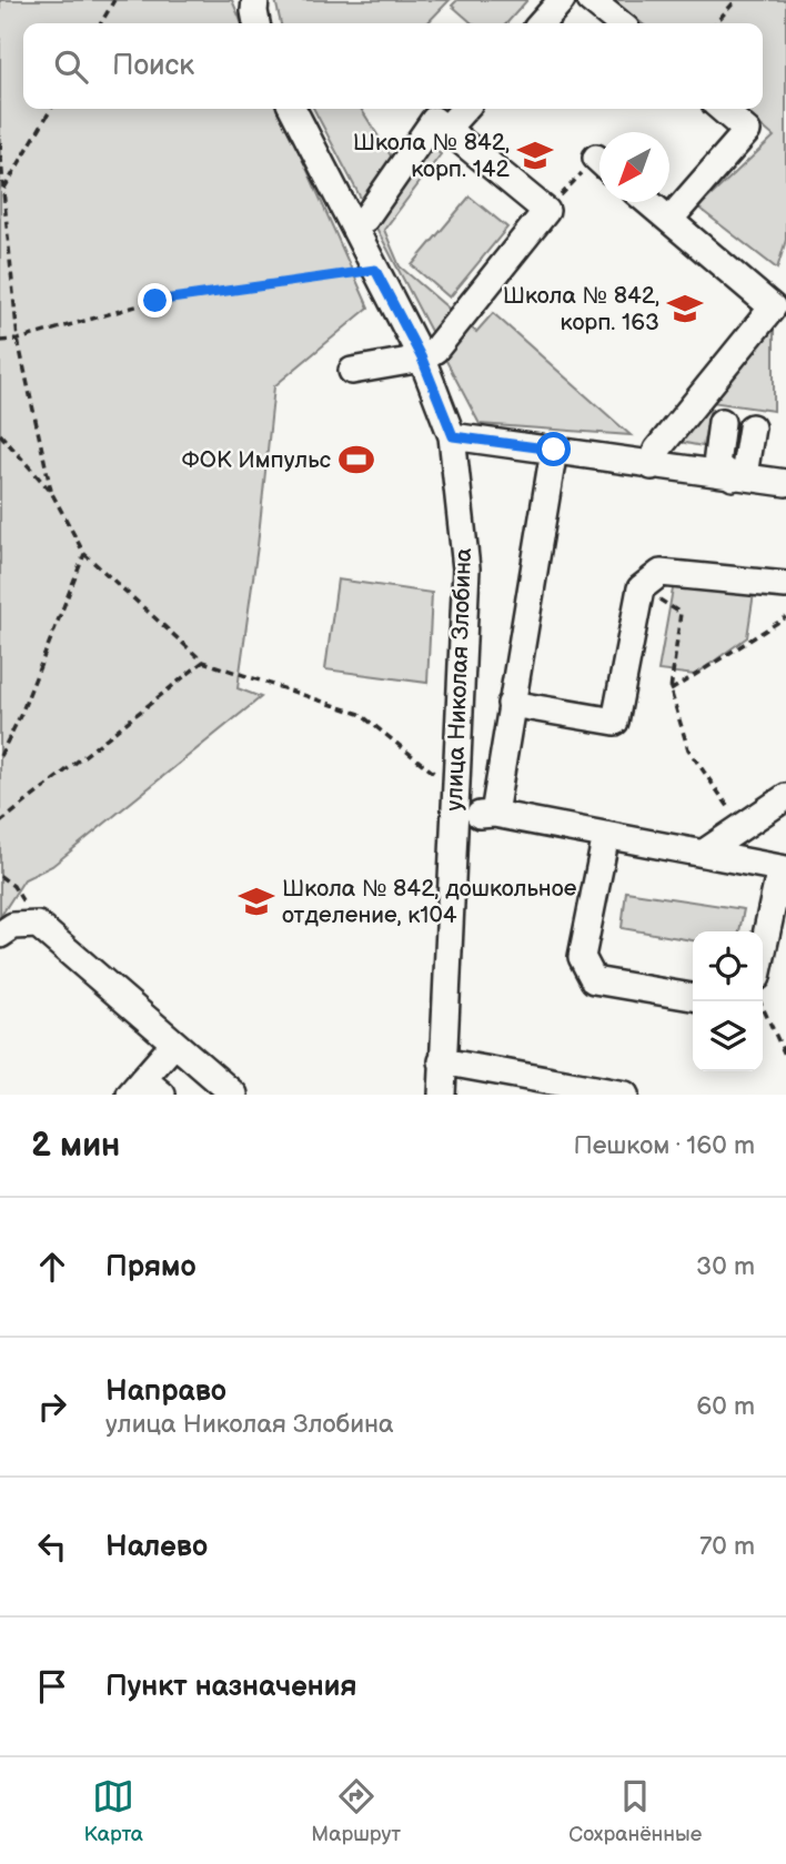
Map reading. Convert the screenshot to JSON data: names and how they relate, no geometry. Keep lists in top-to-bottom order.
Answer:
{
  "streets": {
    "street": ["улица Николая Злобина"]
  },
  "places": {
    "school or university": ["Школа № 842, корп. 142", "Школа № 842, корп. 163", "Школа № 842, дошкольное отделение, к104"],
    "sports": ["ФОК Импульс"]
  },
  "north": "bottom left",
  "page": {
    "search": "Поиск",
    "heading": ["2 мин", "Пешком · 160 m"],
    "list": [
      ["Прямо", "30 m"],
      ["Направо", "улица Николая Злобина", "60 m"],
      ["Налево", "70 m"],
      "Пункт назначения"
    ],
    "nav": ["Карта", "Маршрут", "Сохранённые"]
  }
}
